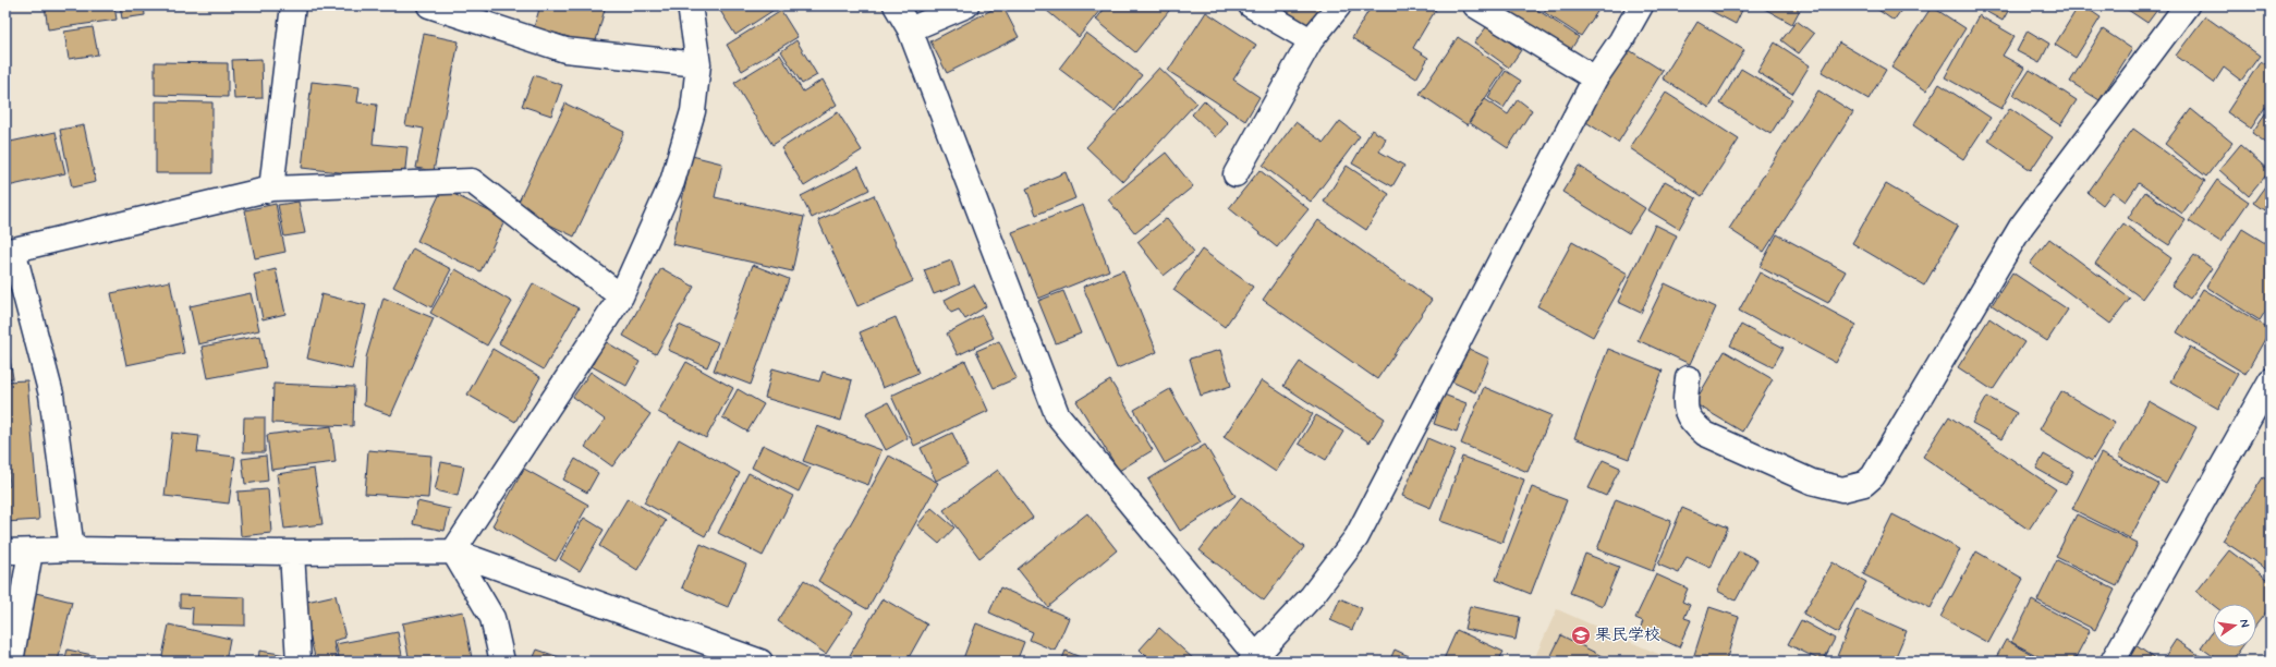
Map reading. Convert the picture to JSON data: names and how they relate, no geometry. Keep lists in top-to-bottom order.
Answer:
{
  "places": {
    "school or university": ["果民学校"]
  },
  "north": "right"
}
